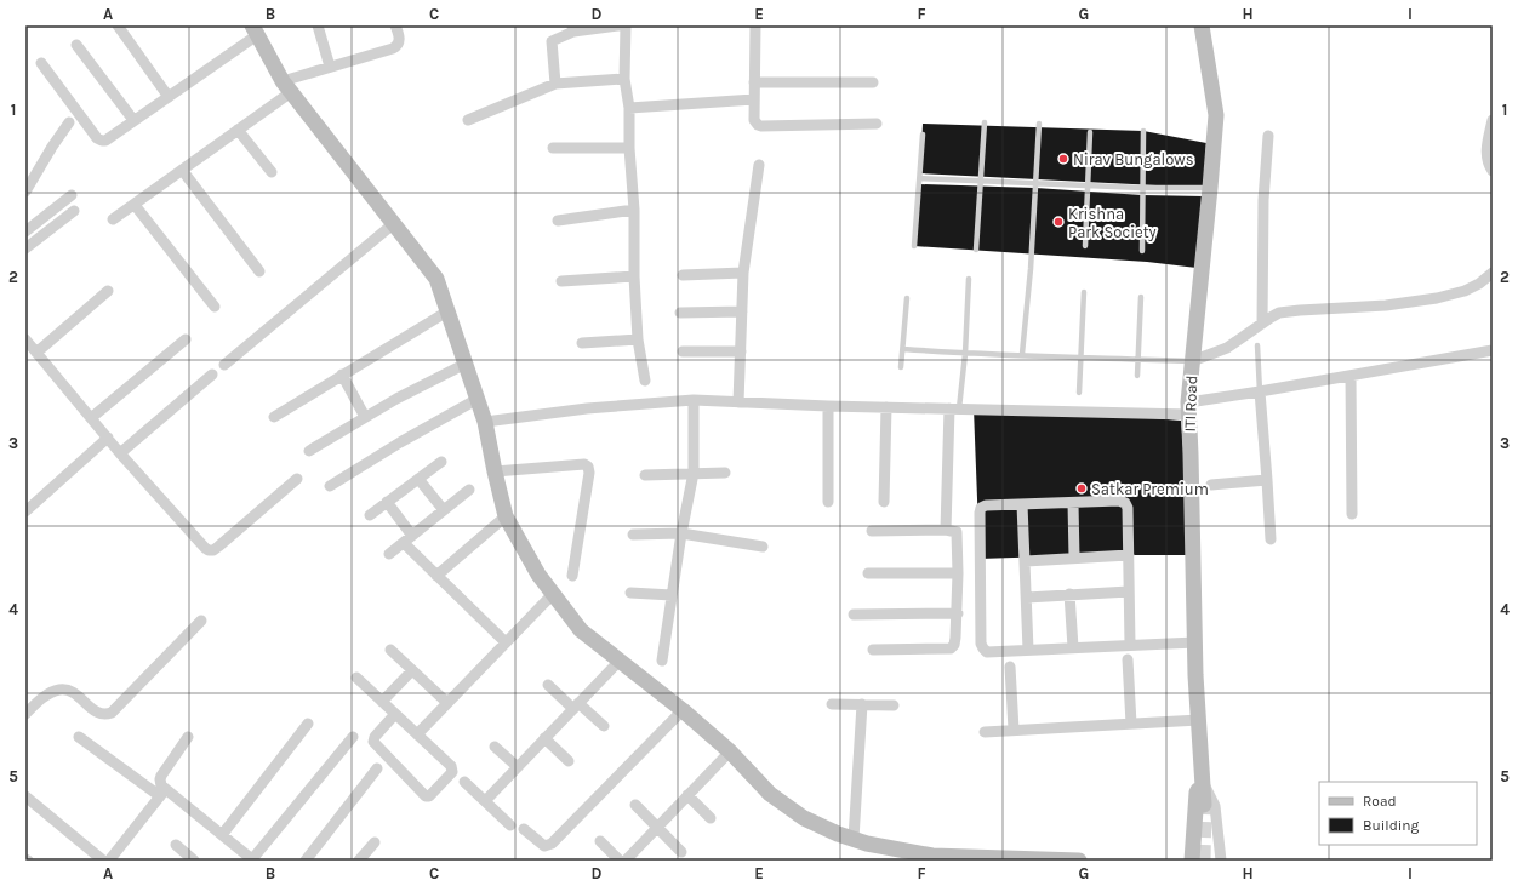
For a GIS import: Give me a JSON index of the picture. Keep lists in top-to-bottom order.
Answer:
{
  "streets": {
    "street": ["ITI Road"]
  },
  "places": ["Nirav Bungalows", "Krishna Park Society", "Satkar Premium"],
  "legend": ["Road", "Building"],
  "grid": {
    "columns": [
      "A",
      "B",
      "C",
      "D",
      "E",
      "F",
      "G",
      "H",
      "I"
    ],
    "rows": [
      "1",
      "2",
      "3",
      "4",
      "5"
    ]
  }
}
